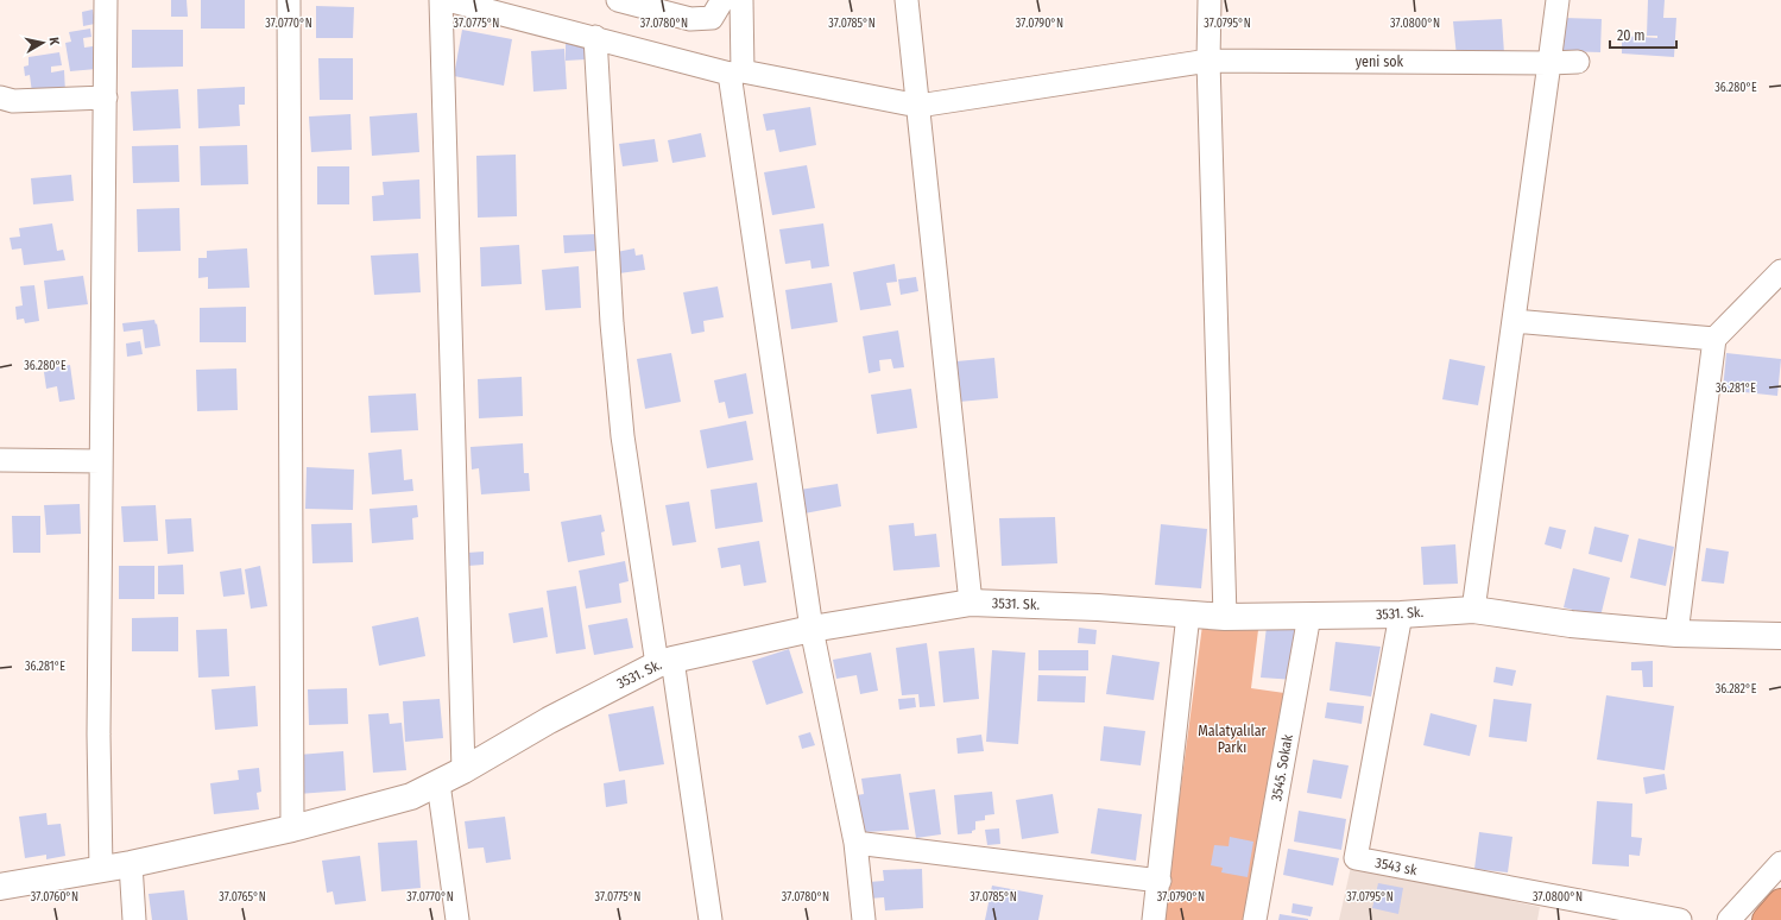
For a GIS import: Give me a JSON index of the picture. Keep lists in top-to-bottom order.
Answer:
{
  "streets": {
    "street": [
      "yeni sok",
      "3531. Sk.",
      "3545. Sokak",
      "3543 sk"
    ]
  },
  "crossings": [
    ["3531. Sk.", "3545. Sokak"],
    ["3531. Sk.", "3543 sk"]
  ],
  "parks": ["Malatyalılar Parkı"],
  "scale_bar": "20 m",
  "north": "right",
  "coordinates": [
    "37.0770°N",
    "37.0775°N",
    "37.0780°N",
    "37.0785°N",
    "37.0790°N",
    "37.0795°N",
    "37.0800°N",
    "36.280°E",
    "36.281°E",
    "36.282°E",
    "37.0760°N",
    "37.0765°N"
  ]
}
